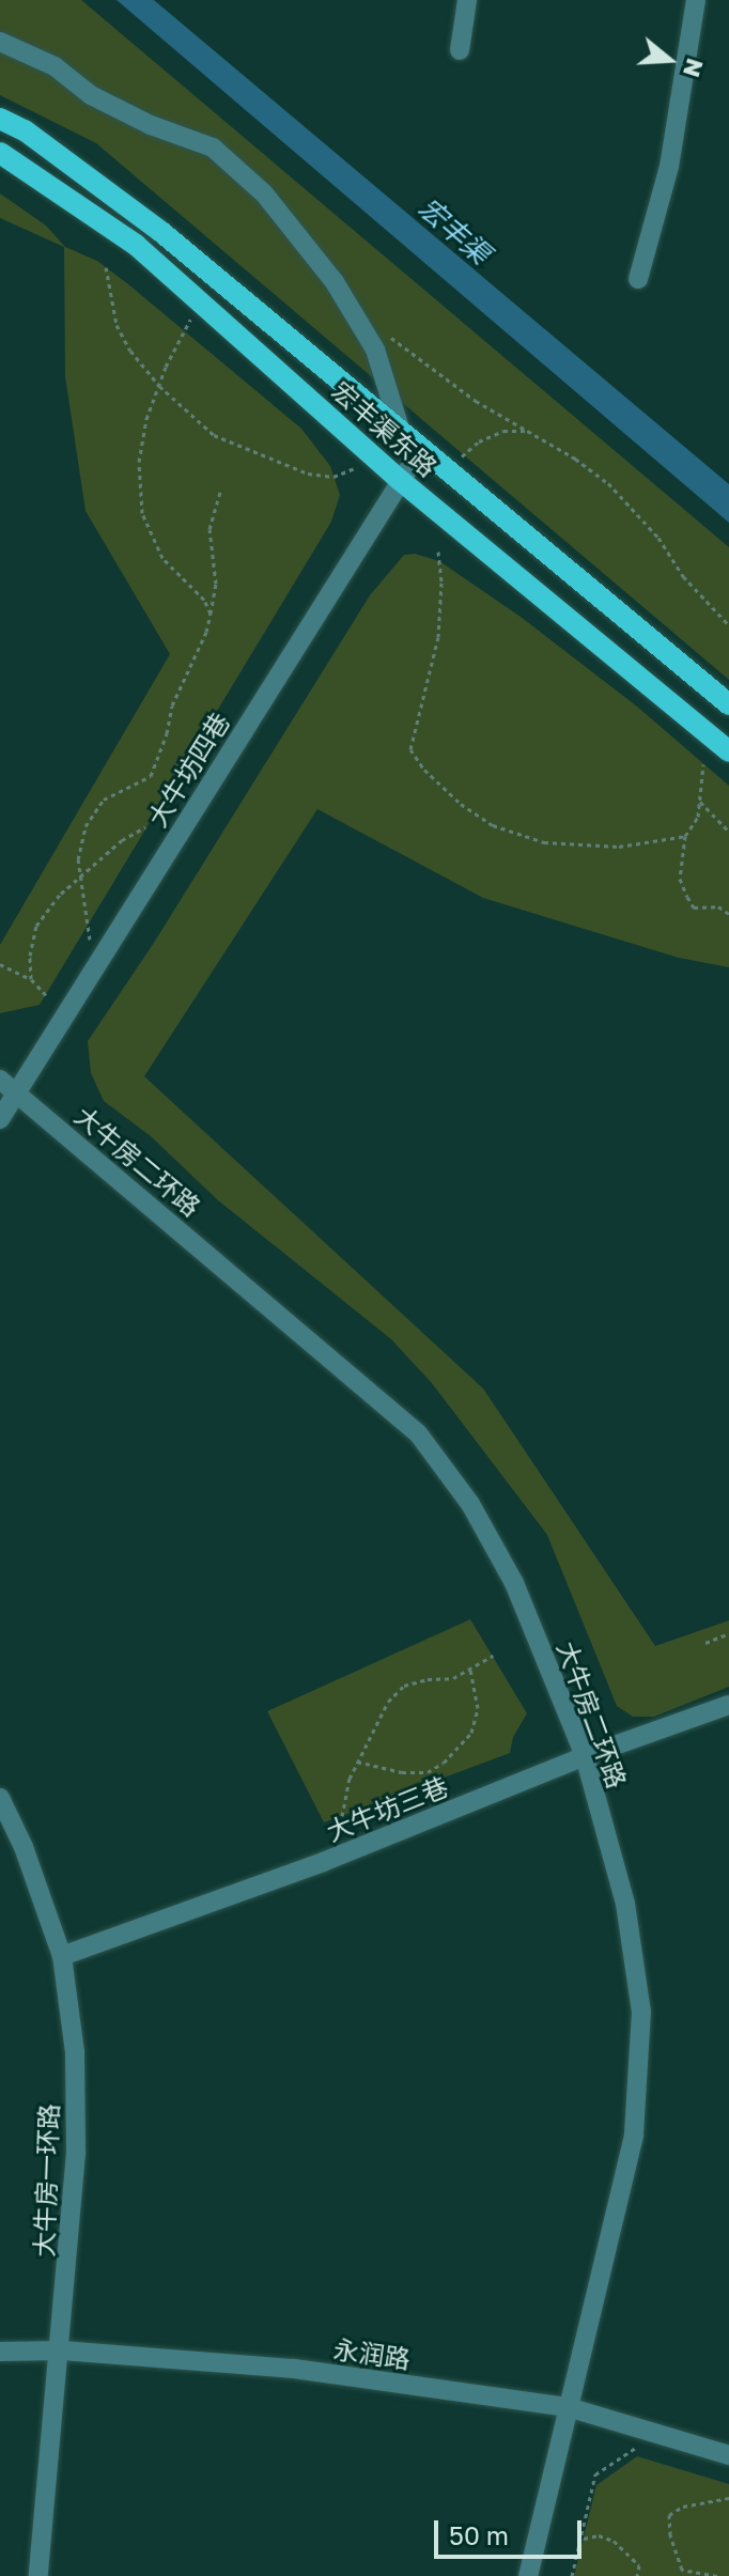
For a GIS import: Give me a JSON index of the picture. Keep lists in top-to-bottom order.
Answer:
{
  "streets": {
    "main road": ["宏丰渠东路"],
    "street": [
      "大牛坊四巷",
      "大牛房二环路",
      "大牛坊三巷",
      "大牛房一环路",
      "永润路"
    ]
  },
  "crossings": [
    ["宏丰渠东路", "大牛坊四巷"],
    ["大牛坊四巷", "大牛房二环路"],
    ["大牛房二环路", "大牛坊三巷"],
    ["大牛房二环路", "永润路"],
    ["大牛坊三巷", "大牛房一环路"],
    ["大牛房一环路", "永润路"]
  ],
  "water": ["宏丰渠"],
  "scale_bar": "50 m",
  "north": "right"
}
